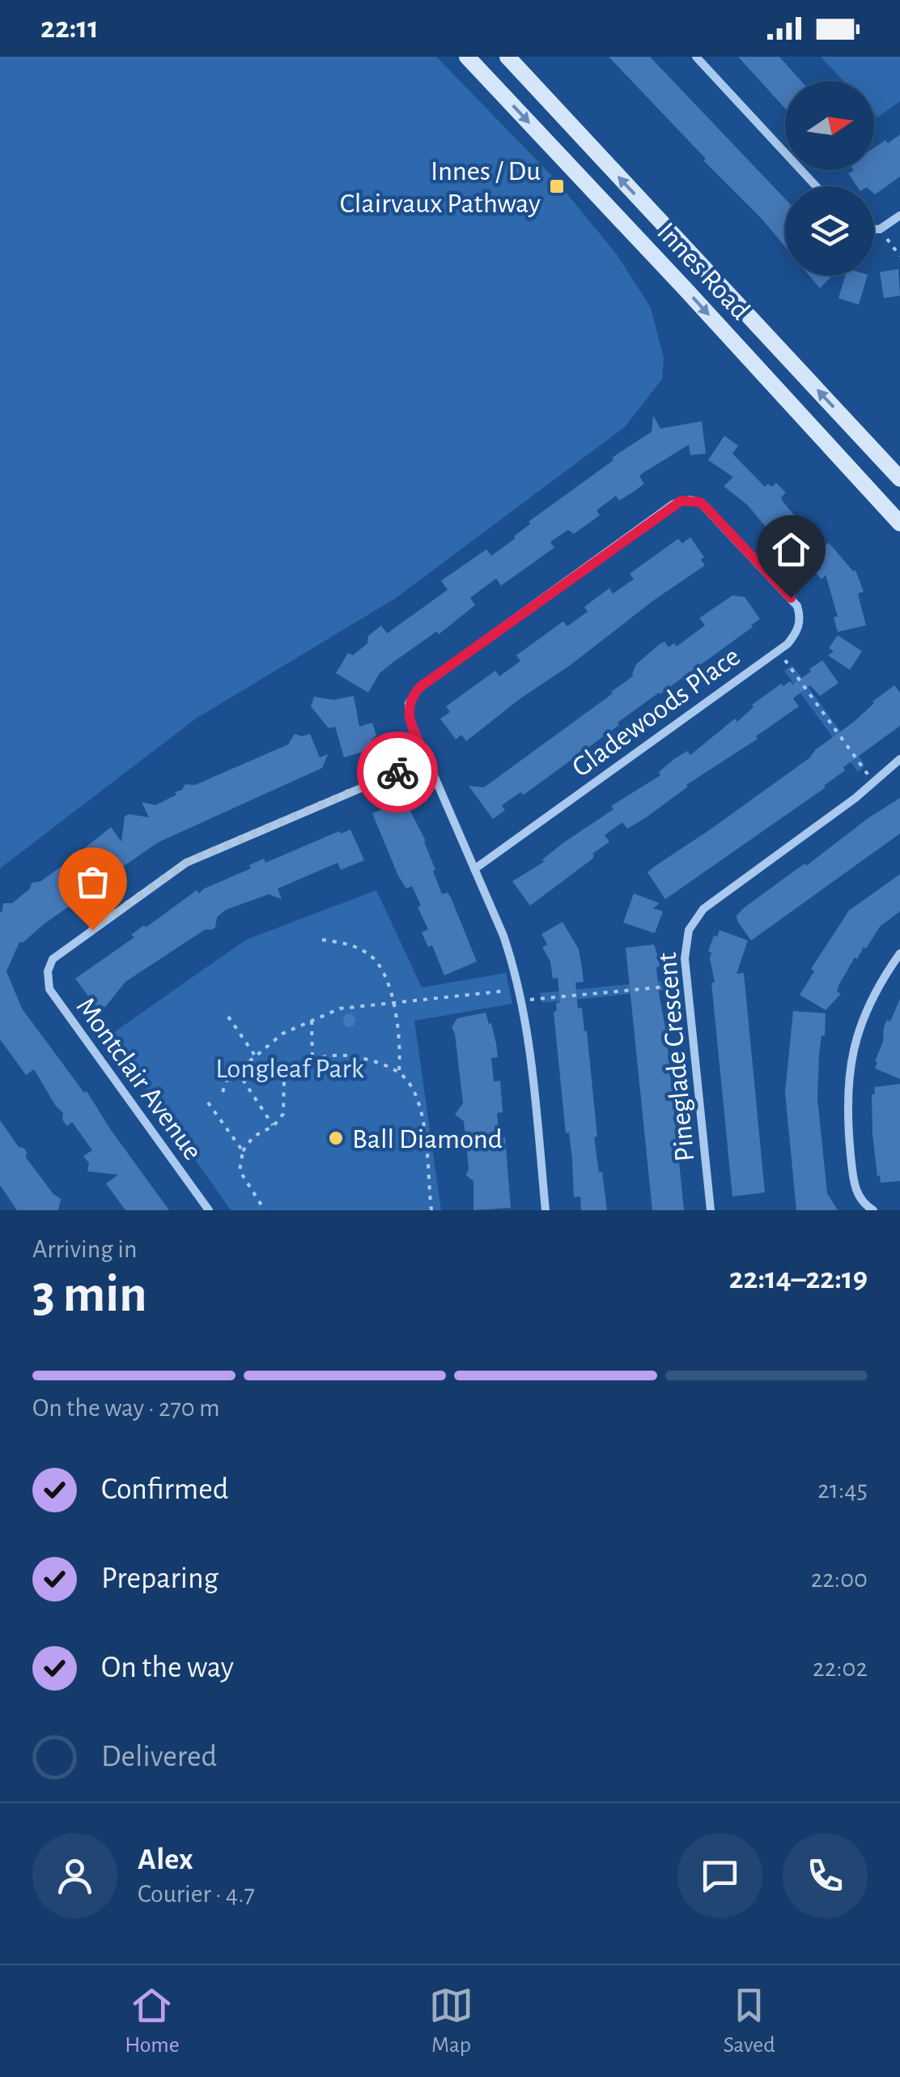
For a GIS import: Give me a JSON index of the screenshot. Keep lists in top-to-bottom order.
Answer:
{
  "streets": {
    "main road": ["Innes Road"],
    "street": ["Gladewoods Place", "Pineglade Crescent", "Montclair Avenue"]
  },
  "crossings": [
    ["Gladewoods Place", "Montclair Avenue"]
  ],
  "parks": ["Longleaf Park"],
  "places": {
    "transit": ["Innes / Du Clairvaux Pathway"],
    "other": ["Ball Diamond"]
  },
  "north": "right",
  "page": {
    "status": "22:11",
    "heading": ["3 min", "Arriving in", "22:14–22:19"],
    "panel": ["Alex", "Courier · 4.7"],
    "bar": "On the way · 270 m",
    "list": [
      ["Confirmed", "21:45"],
      ["Preparing", "22:00"],
      ["On the way", "22:02"],
      "Delivered"
    ],
    "tabs": ["Home", "Map", "Saved"]
  }
}
